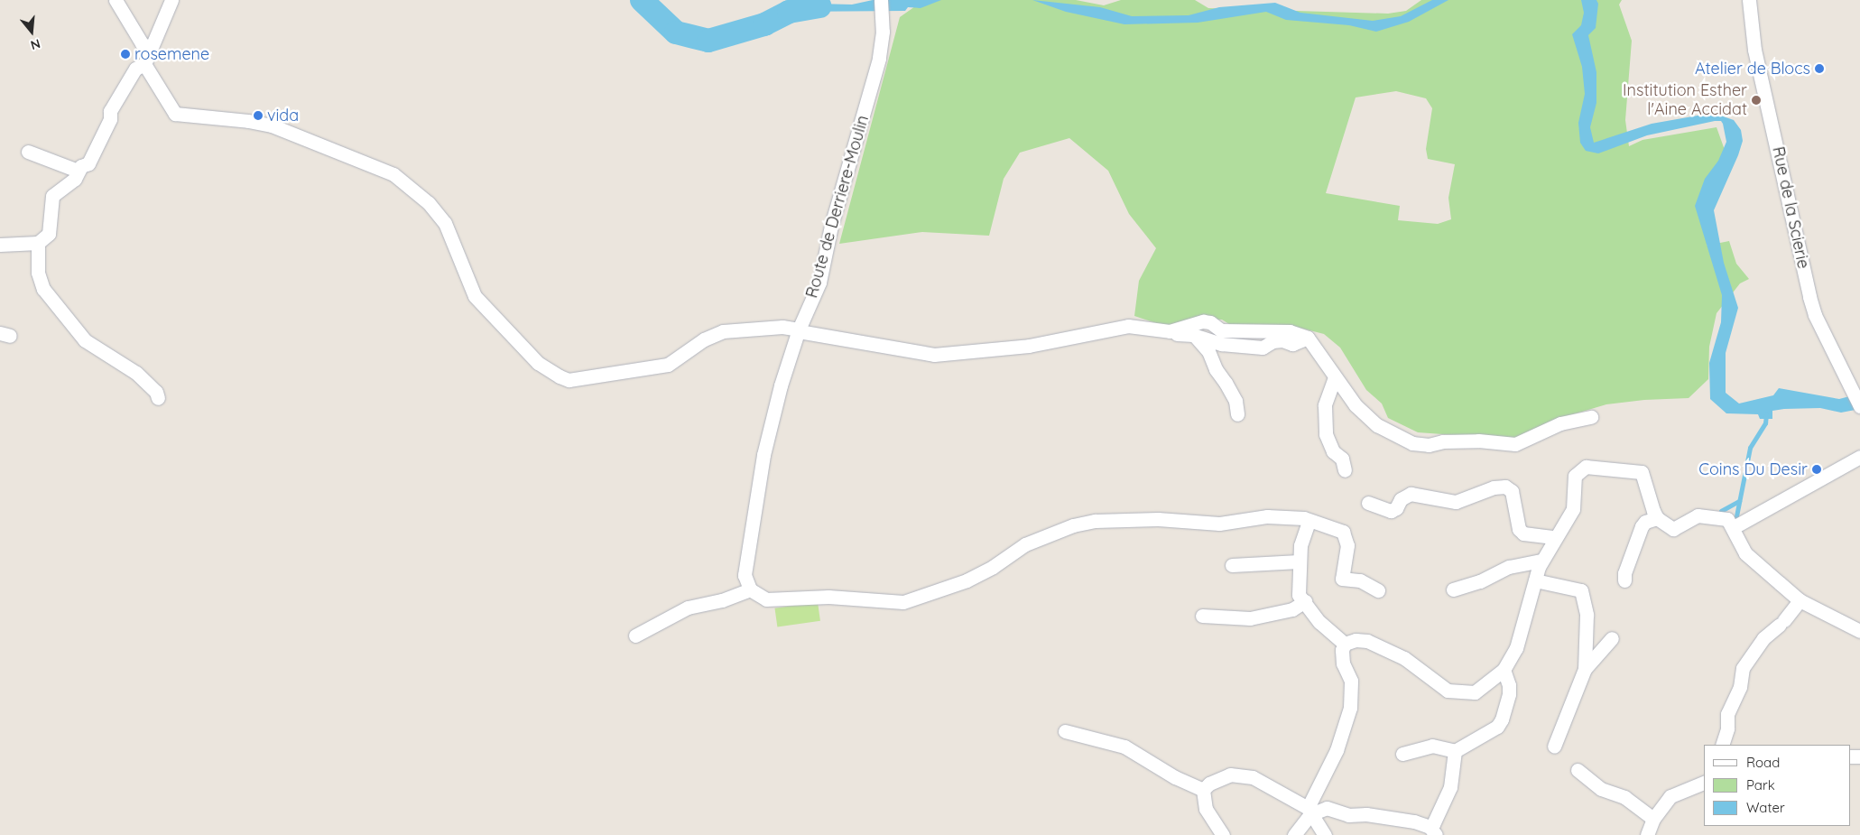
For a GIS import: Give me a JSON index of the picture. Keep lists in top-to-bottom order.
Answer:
{
  "streets": {
    "street": ["Route de Derriere-Moulin", "Rue de la Scierie"]
  },
  "places": [
    "rosemene",
    "Atelier de Blocs",
    "Institution Esther l'Aine Accidat",
    "vida",
    "Coins Du Desir"
  ],
  "legend": ["Road", "Park", "Water"],
  "north": "bottom"
}
